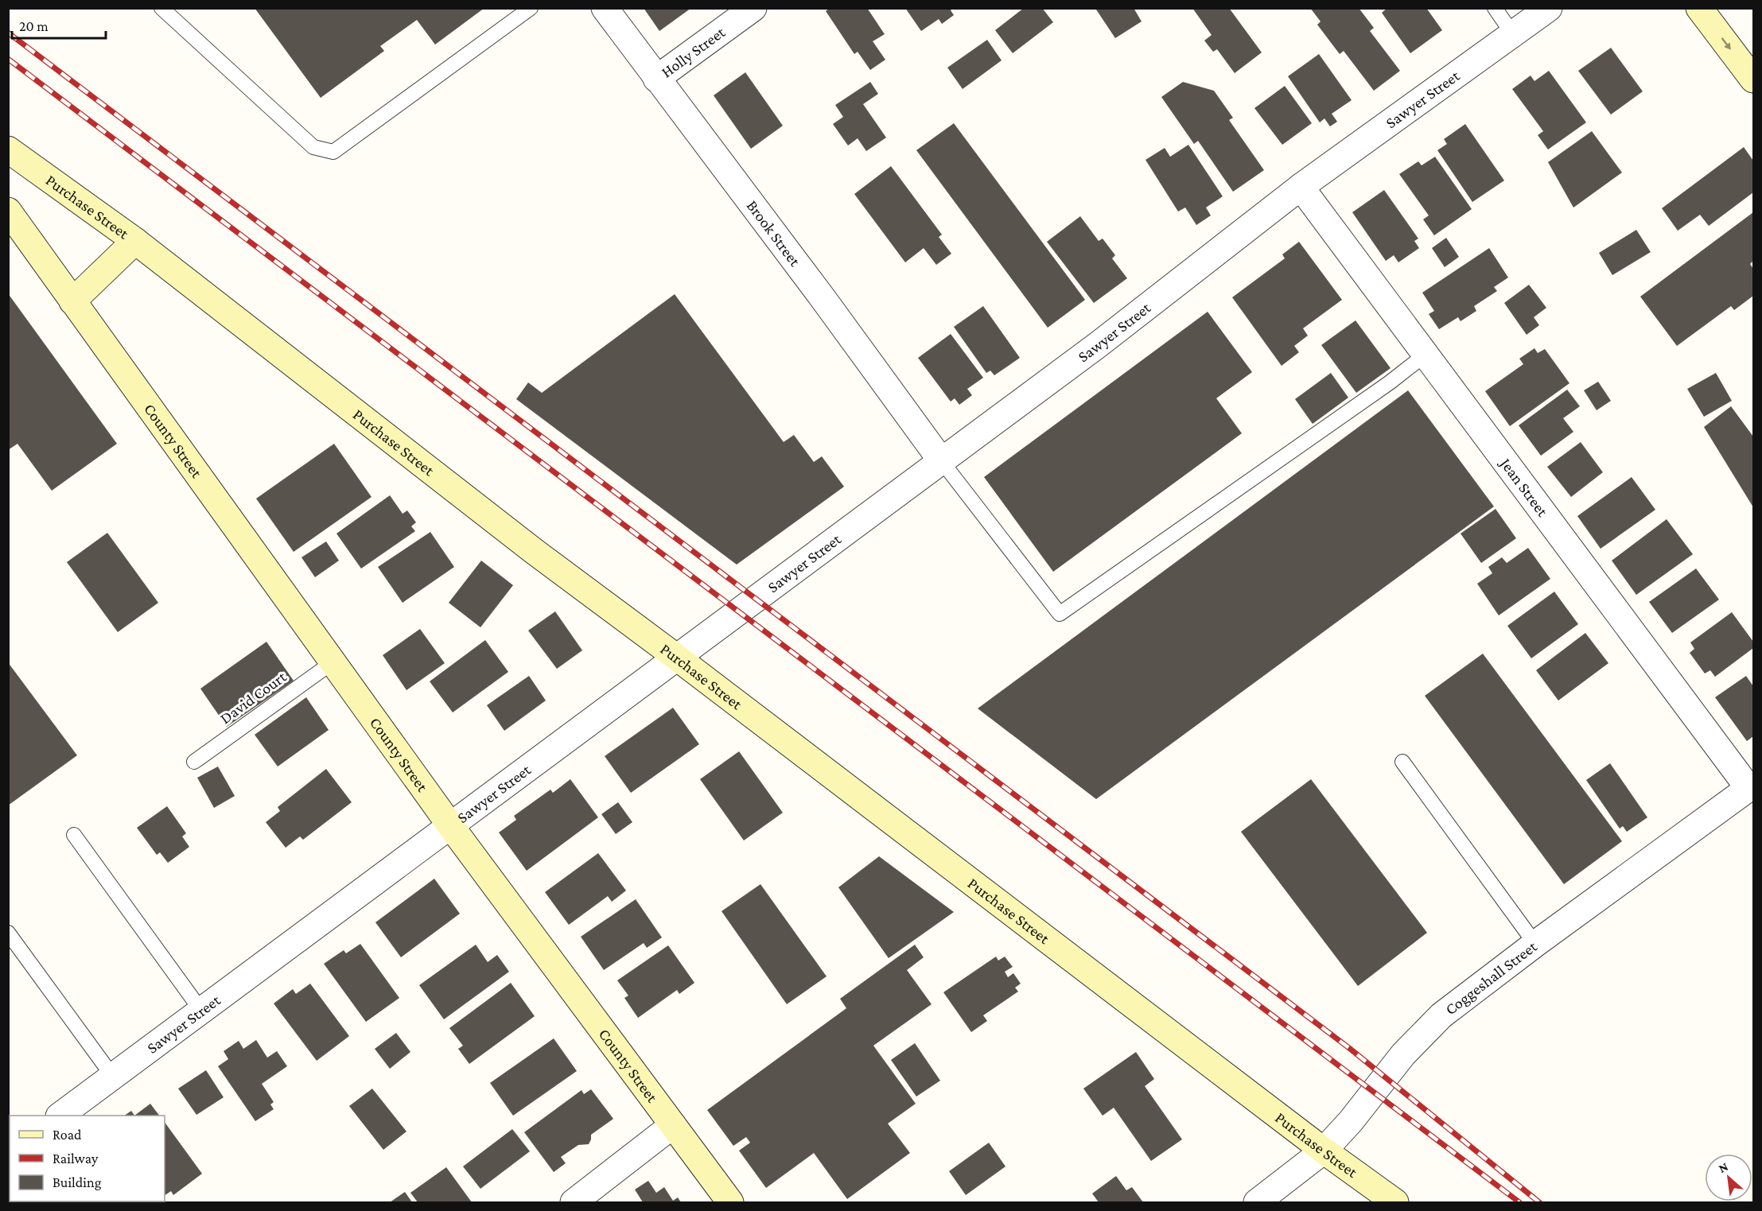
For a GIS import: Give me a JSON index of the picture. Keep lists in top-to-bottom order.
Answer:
{
  "streets": {
    "main road": ["Purchase Street", "County Street"],
    "street": [
      "Holly Street",
      "Sawyer Street",
      "Brook Street",
      "Jean Street",
      "Coggeshall Street"
    ],
    "lane": ["David Court"]
  },
  "crossings": [
    ["Holly Street", "Brook Street"],
    ["Sawyer Street", "Purchase Street"],
    ["Sawyer Street", "Brook Street"],
    ["Sawyer Street", "County Street"],
    ["Sawyer Street", "Jean Street"],
    ["Purchase Street", "Coggeshall Street"],
    ["County Street", "David Court"],
    ["Jean Street", "Coggeshall Street"]
  ],
  "legend": ["Road", "Railway", "Building"],
  "scale_bar": "20 m",
  "north": "top left"
}
